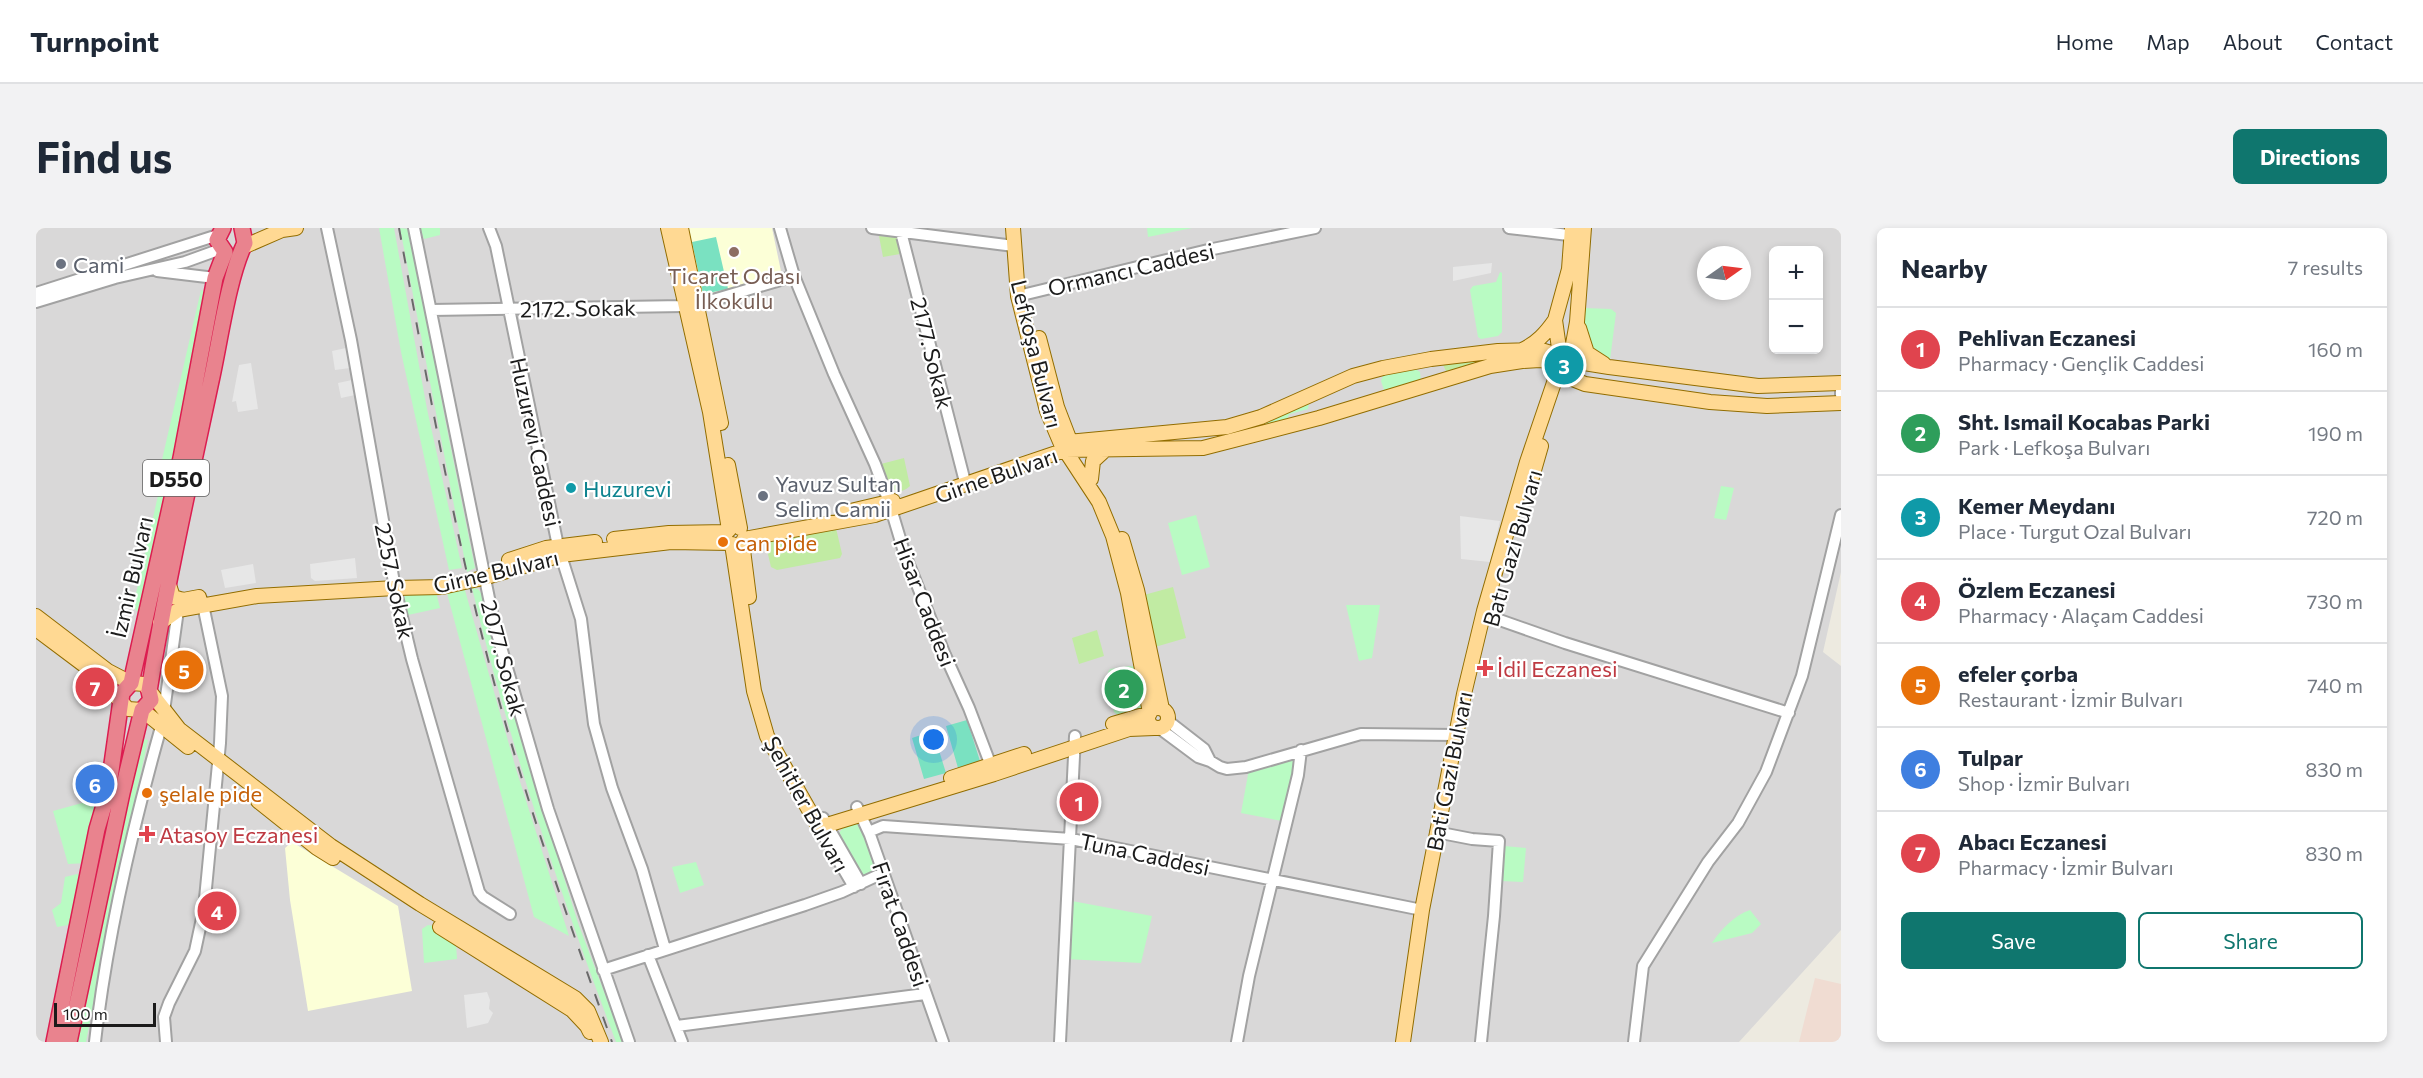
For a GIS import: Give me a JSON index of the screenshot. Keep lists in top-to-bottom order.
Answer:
{
  "streets": {
    "highway": ["D550", "İzmir Bulvarı"],
    "main road": [
      "Lefkoşa Bulvarı",
      "Girne Bulvarı",
      "Batı Gazi Bulvarı",
      "Bati Gazi Bulvarı",
      "Şehitler Bulvarı"
    ],
    "street": [
      "Ormancı Caddesi",
      "2172. Sokak",
      "2177. Sokak",
      "Huzurevi Caddesi",
      "2257. Sokak",
      "Hisar Caddesi",
      "2077. Sokak",
      "Tuna Caddesi",
      "Fırat Caddesi"
    ]
  },
  "crossings": [
    ["Ormancı Caddesi", "Lefkoşa Bulvarı"],
    ["2172. Sokak", "Huzurevi Caddesi"],
    ["2172. Sokak", "Hisar Caddesi"],
    ["2172. Sokak", "2077. Sokak"],
    ["2172. Sokak", "Şehitler Bulvarı"],
    ["2177. Sokak", "Girne Bulvarı"],
    ["Lefkoşa Bulvarı", "Girne Bulvarı"],
    ["Huzurevi Caddesi", "Girne Bulvarı"],
    ["Girne Bulvarı", "İzmir Bulvarı"],
    ["Girne Bulvarı", "2257. Sokak"],
    ["Girne Bulvarı", "Hisar Caddesi"],
    ["Girne Bulvarı", "2077. Sokak"],
    ["Girne Bulvarı", "Şehitler Bulvarı"],
    ["Batı Gazi Bulvarı", "Bati Gazi Bulvarı"],
    ["Bati Gazi Bulvarı", "Tuna Caddesi"],
    ["Tuna Caddesi", "Fırat Caddesi"]
  ],
  "places": {
    "other": [
      "Ticaret Odası İlkokulu",
      "Cami",
      "Huzurevi",
      "Yavuz Sultan Selim Camii",
      "can pide",
      "şelale pide"
    ],
    "health": ["İdil Eczanesi", "Atasoy Eczanesi"]
  },
  "scale_bar": "100 m",
  "north": "right",
  "page": {
    "header": "Turnpoint",
    "nav": [
      "Home",
      "Map",
      "About",
      "Contact"
    ],
    "buttons": [
      "Directions",
      ["Save", "Share"]
    ],
    "title": "Find us",
    "heading": ["Nearby", "7 results"],
    "map_buttons": ["+", "−"],
    "list": [
      {
        "mark": "1",
        "name": "Pehlivan Eczanesi",
        "note": "Pharmacy · Gençlik Caddesi",
        "value": "160 m"
      },
      {
        "mark": "2",
        "name": "Sht. Ismail Kocabas Parki",
        "note": "Park · Lefkoşa Bulvarı",
        "value": "190 m"
      },
      {
        "mark": "3",
        "name": "Kemer Meydanı",
        "note": "Place · Turgut Ozal Bulvarı",
        "value": "720 m"
      },
      {
        "mark": "4",
        "name": "Özlem Eczanesi",
        "note": "Pharmacy · Alaçam Caddesi",
        "value": "730 m"
      },
      {
        "mark": "5",
        "name": "efeler çorba",
        "note": "Restaurant · İzmir Bulvarı",
        "value": "740 m"
      },
      {
        "mark": "6",
        "name": "Tulpar",
        "note": "Shop · İzmir Bulvarı",
        "value": "830 m"
      },
      {
        "mark": "7",
        "name": "Abacı Eczanesi",
        "note": "Pharmacy · İzmir Bulvarı",
        "value": "830 m"
      }
    ],
    "pins": [
      "3",
      "5",
      "7",
      "2",
      "6",
      "1",
      "4"
    ],
    "scale": "100 m"
  }
}
